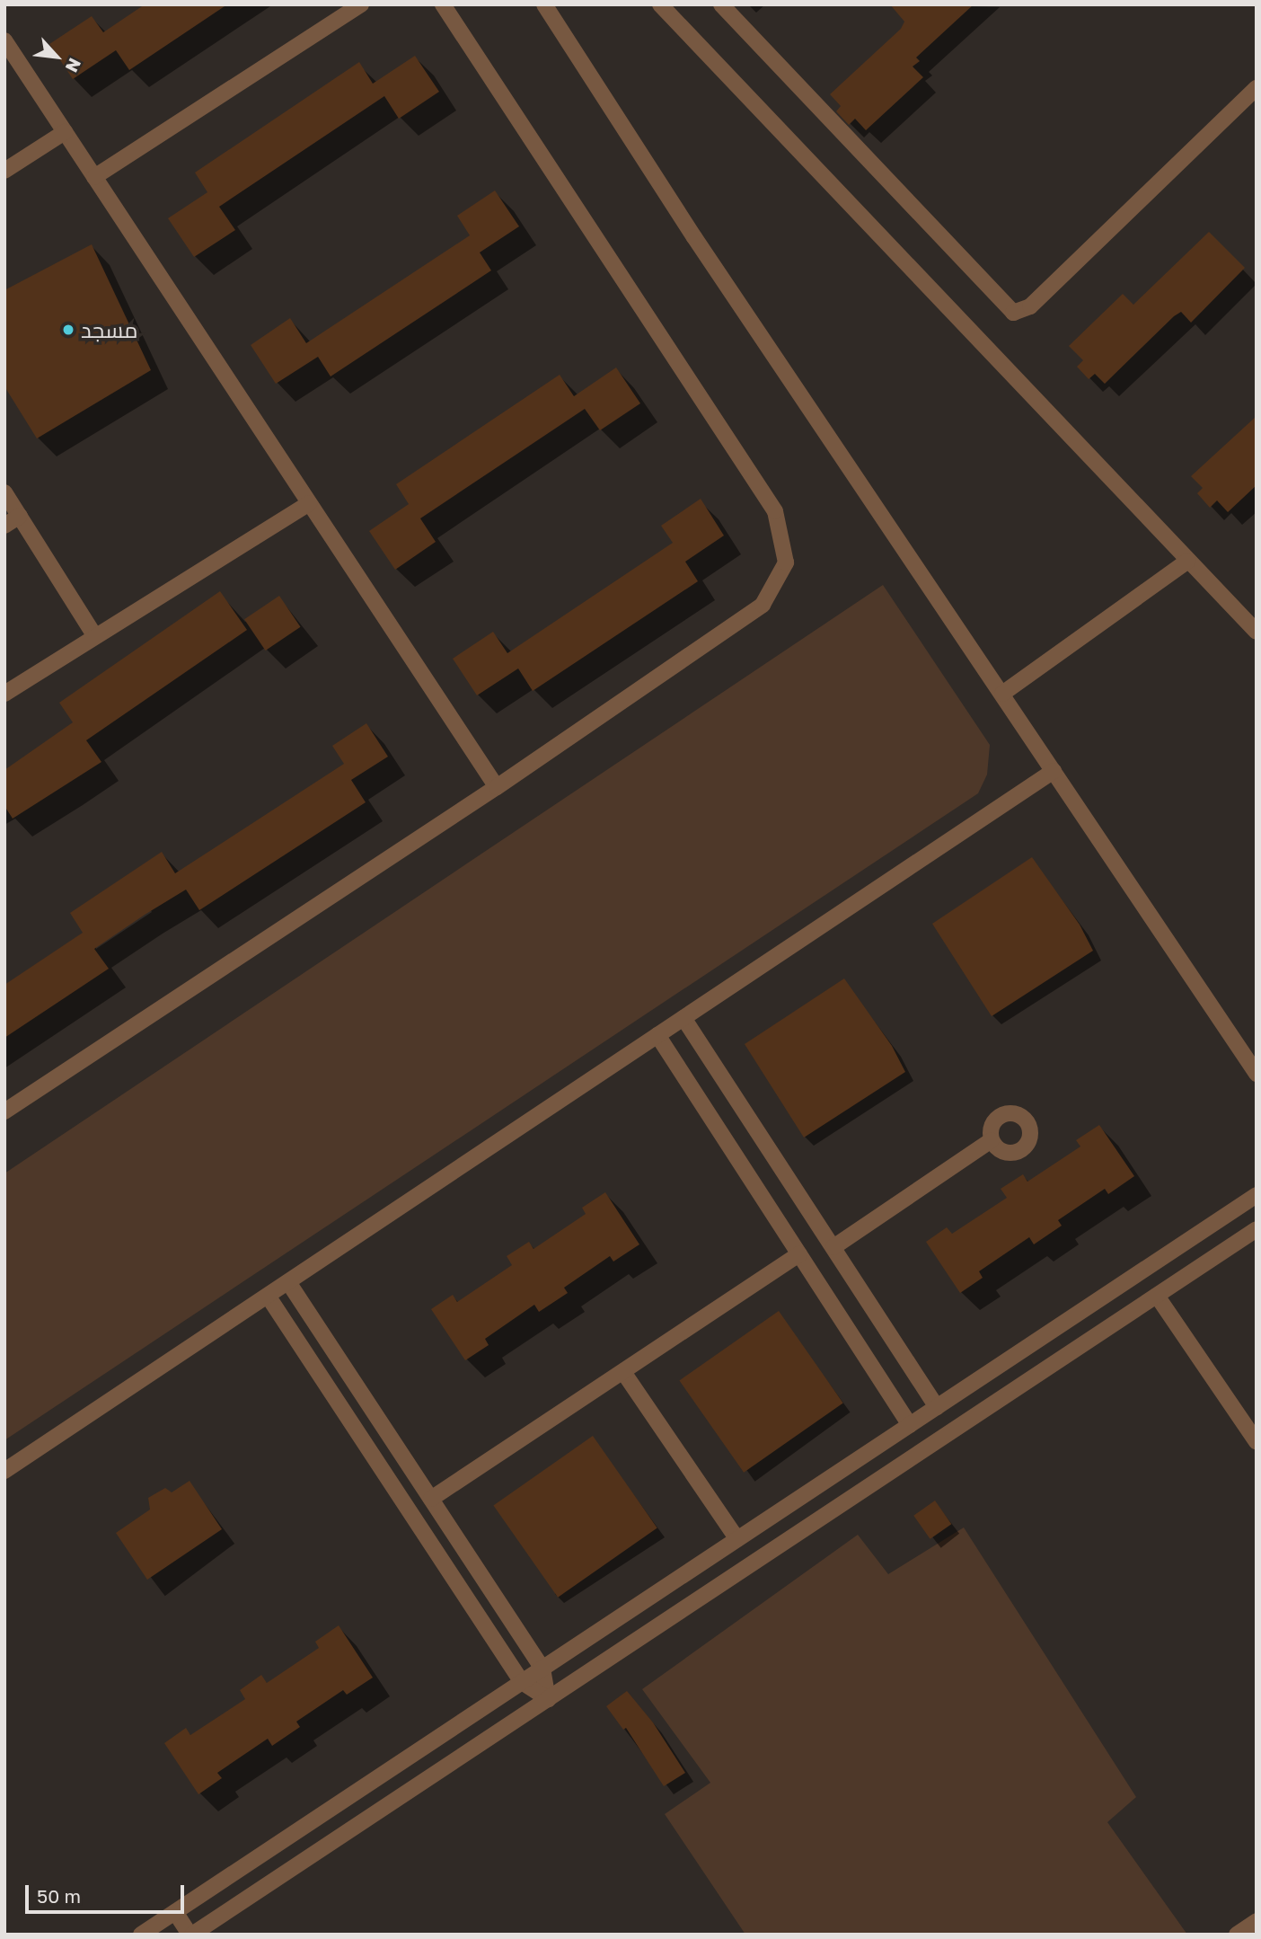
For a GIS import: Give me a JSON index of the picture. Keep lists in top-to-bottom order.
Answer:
{
  "places": ["مسجد"],
  "scale_bar": "50 m",
  "north": "bottom right"
}
